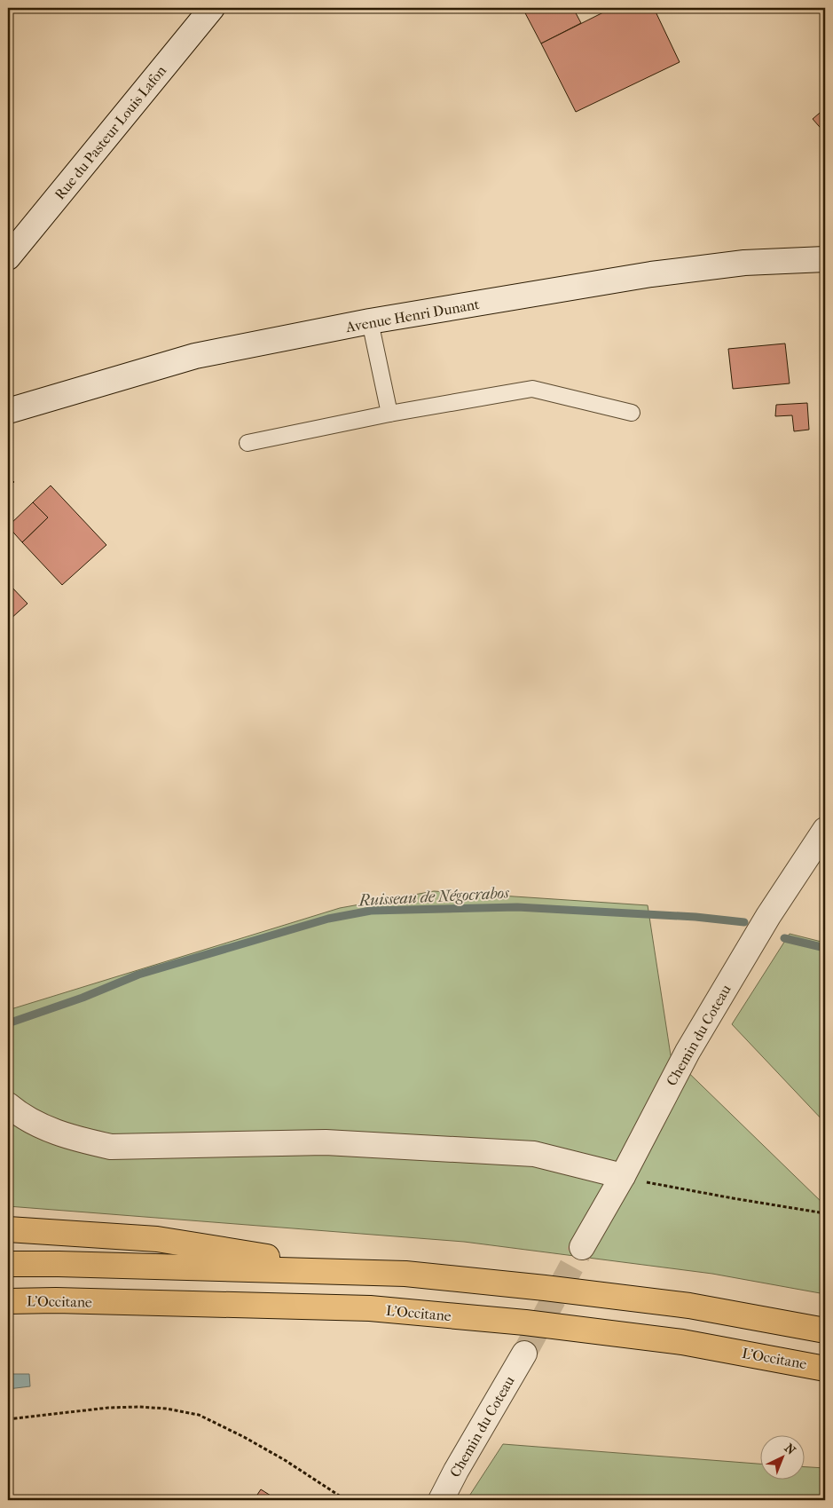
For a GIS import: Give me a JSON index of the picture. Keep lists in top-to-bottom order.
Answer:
{
  "streets": {
    "highway": ["L'Occitane"],
    "street": ["Rue du Pasteur Louis Lafon", "Avenue Henri Dunant", "Chemin du Coteau"]
  },
  "water": ["Ruisseau de Négocrabos"],
  "north": "top right"
}
